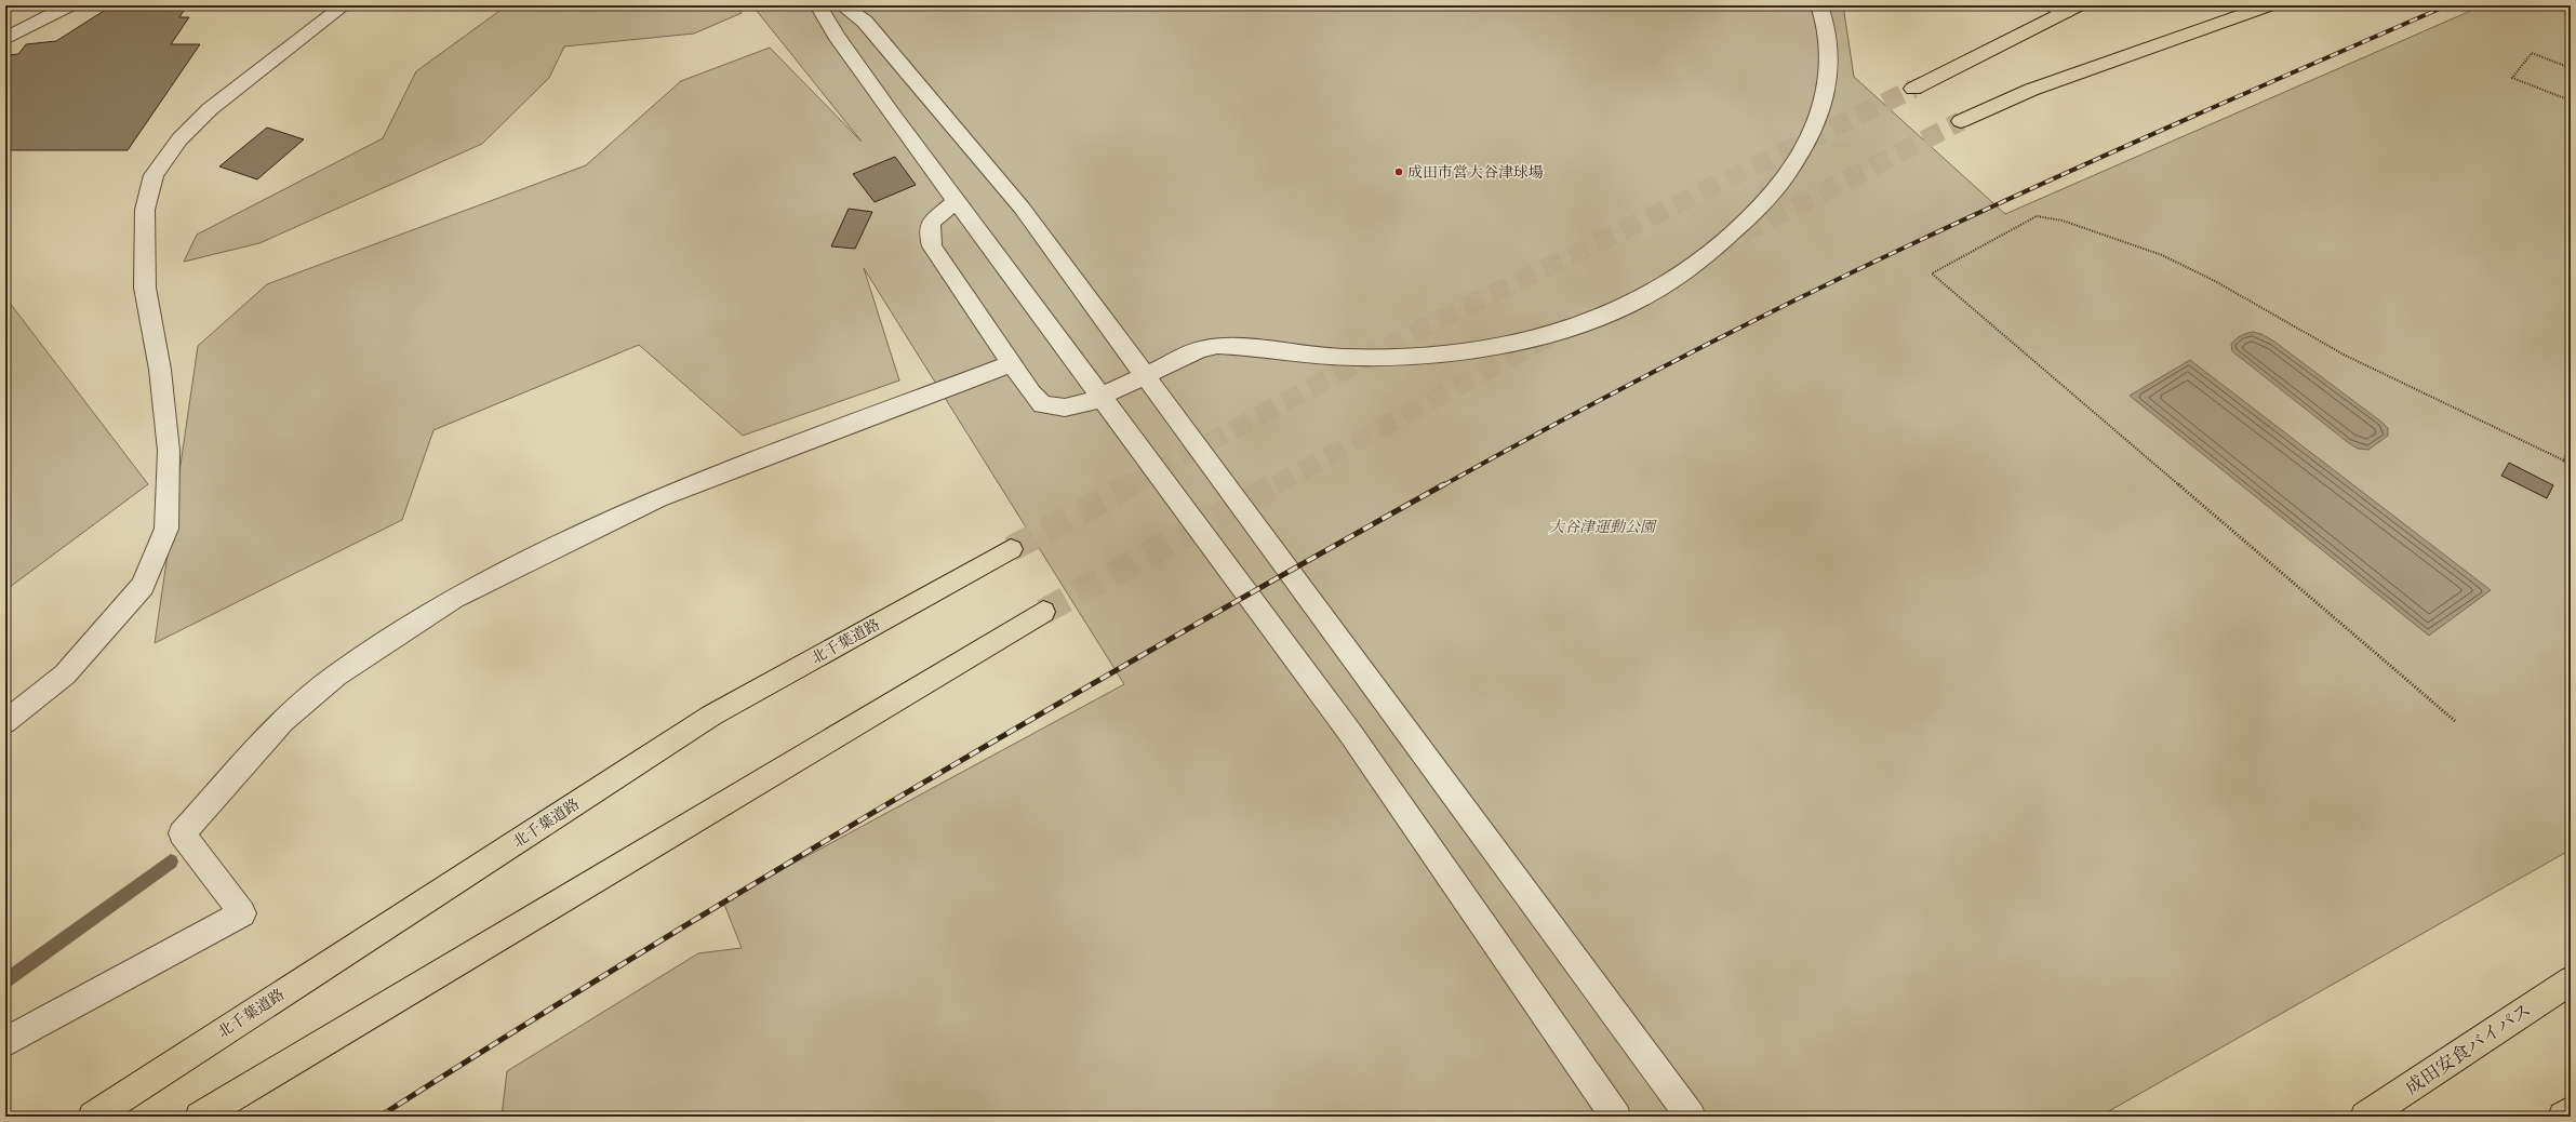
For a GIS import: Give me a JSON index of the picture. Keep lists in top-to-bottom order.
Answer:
{
  "streets": {
    "main road": ["北千葉道路", "成田安食バイパス"]
  },
  "parks": ["大谷津運動公園"],
  "places": ["成田市営大谷津球場"]
}
